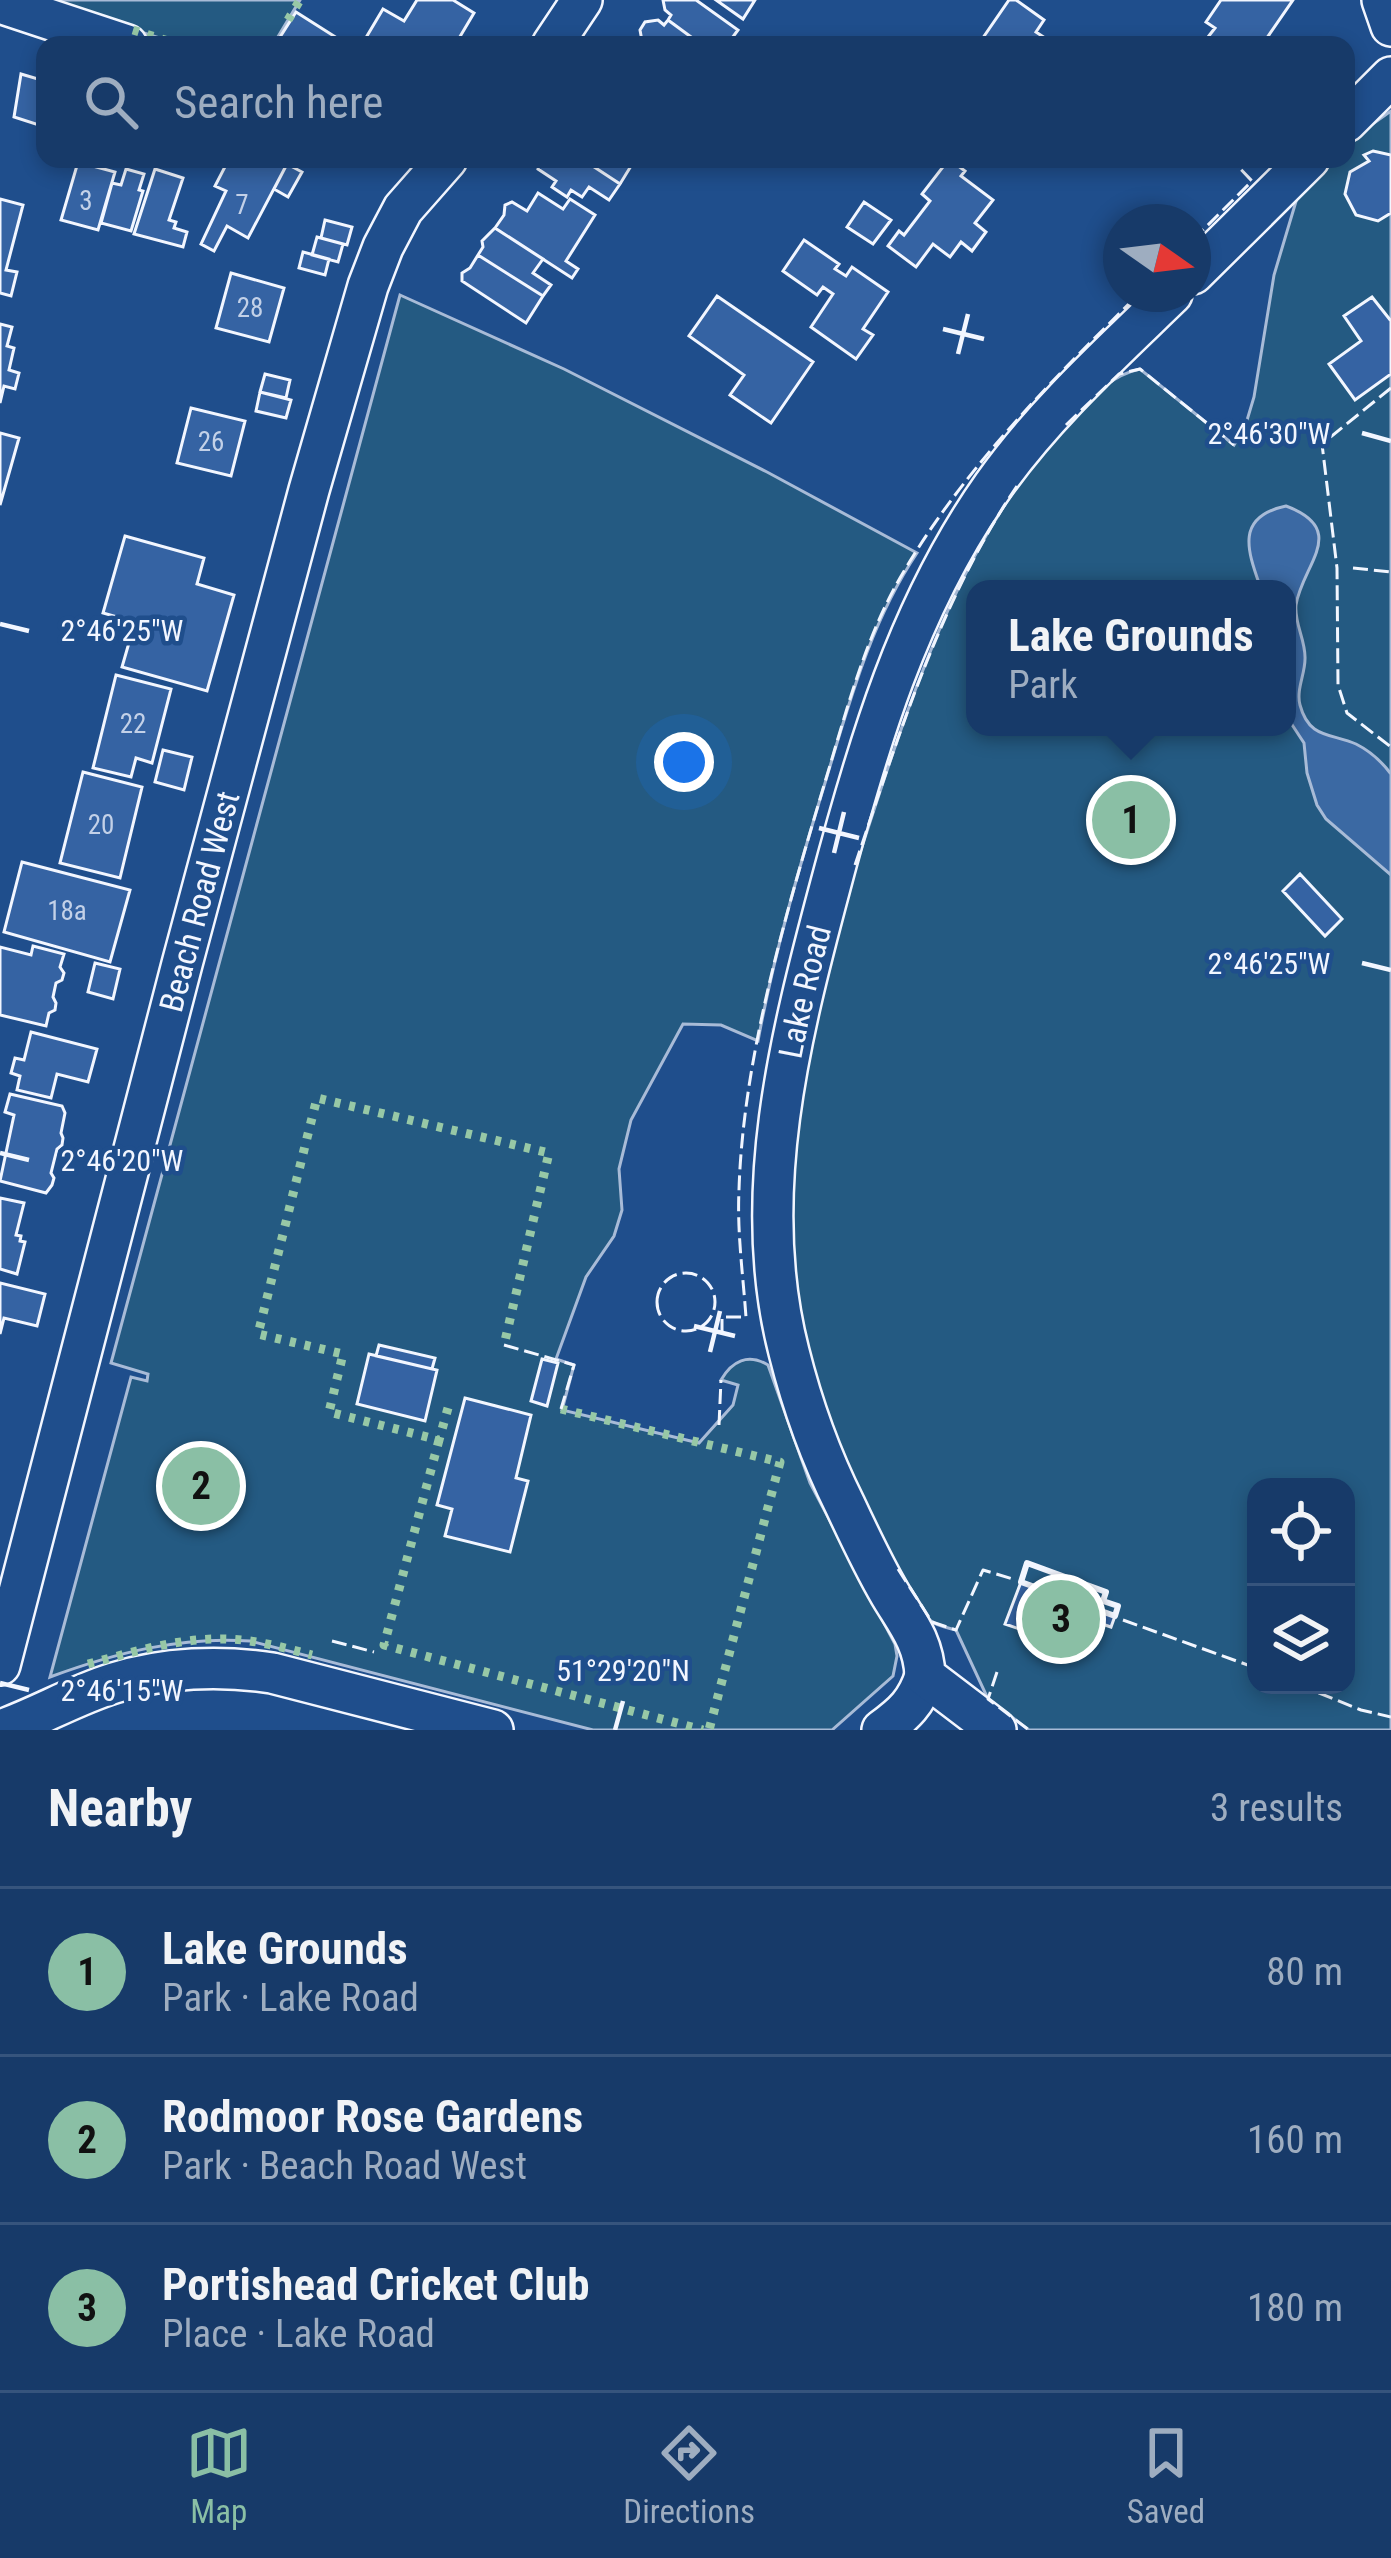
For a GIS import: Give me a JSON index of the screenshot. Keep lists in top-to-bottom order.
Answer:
{
  "streets": {
    "street": ["Beach Road West", "Lake Road"]
  },
  "house_numbers": [
    "3",
    "7",
    "28",
    "26",
    "22",
    "20",
    "18a"
  ],
  "north": "right",
  "page": {
    "search": "Search here",
    "popup": ["Lake Grounds", "Park"],
    "pins": ["1", "2", "3"],
    "heading": ["Nearby", "3 results"],
    "list": [
      {
        "mark": "1",
        "name": "Lake Grounds",
        "note": "Park · Lake Road",
        "value": "80 m"
      },
      {
        "mark": "2",
        "name": "Rodmoor Rose Gardens",
        "note": "Park · Beach Road West",
        "value": "160 m"
      },
      {
        "mark": "3",
        "name": "Portishead Cricket Club",
        "note": "Place · Lake Road",
        "value": "180 m"
      }
    ],
    "nav": ["Map", "Directions", "Saved"]
  },
  "coordinates": [
    "2°46'30\"W",
    "2°46'25\"W",
    "2°46'20\"W",
    "51°29'20\"N",
    "2°46'15\"W"
  ]
}
